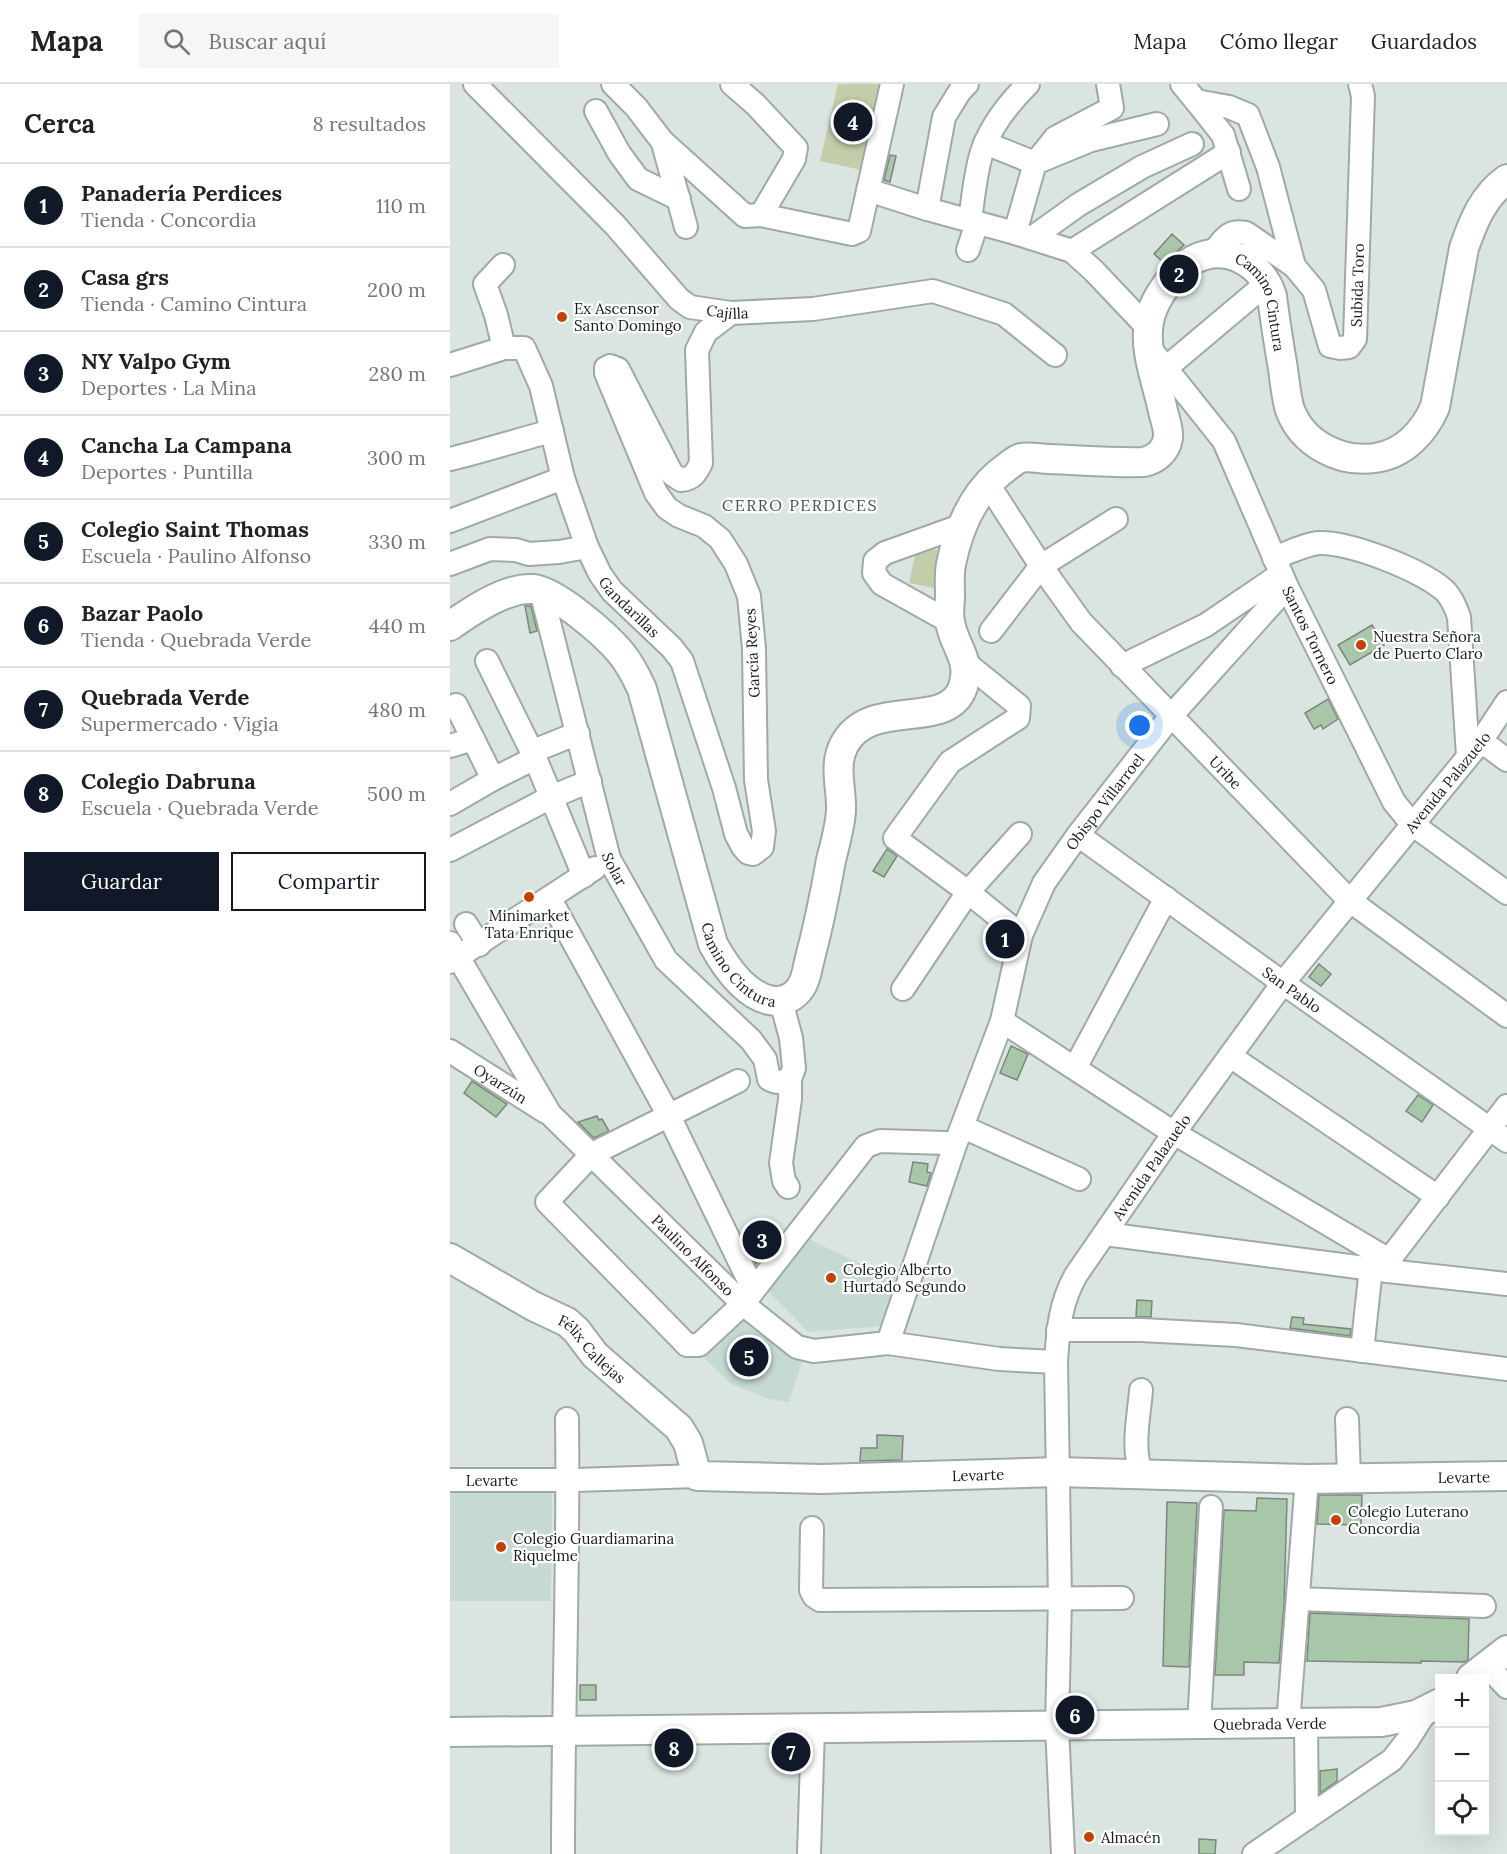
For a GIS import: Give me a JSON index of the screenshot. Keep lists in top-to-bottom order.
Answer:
{
  "streets": {
    "main road": [
      "Camino Cintura",
      "Félix Callejas",
      "Levarte",
      "Quebrada Verde"
    ],
    "street": [
      "Subida Toro",
      "Cajilla",
      "Gandarillas",
      "Santos Tornero",
      "García Reyes",
      "Uribe",
      "Avenida Palazuelo",
      "Obispo Villarroel",
      "Solar",
      "San Pablo",
      "Oyarzún",
      "Paulino Alfonso"
    ]
  },
  "crossings": [
    ["Subida Toro", "Camino Cintura"],
    ["Camino Cintura", "Santos Tornero"],
    ["Camino Cintura", "Solar"],
    ["Cajilla", "García Reyes"],
    ["Gandarillas", "García Reyes"],
    ["Santos Tornero", "Avenida Palazuelo"],
    ["Santos Tornero", "Obispo Villarroel"],
    ["Uribe", "Avenida Palazuelo"],
    ["Uribe", "Obispo Villarroel"],
    ["Avenida Palazuelo", "San Pablo"],
    ["Avenida Palazuelo", "Paulino Alfonso"],
    ["Avenida Palazuelo", "Levarte"],
    ["Avenida Palazuelo", "Quebrada Verde"],
    ["Obispo Villarroel", "San Pablo"],
    ["Obispo Villarroel", "Paulino Alfonso"],
    ["Oyarzún", "Paulino Alfonso"],
    ["Félix Callejas", "Levarte"]
  ],
  "districts": ["CERRO PERDICES"],
  "places": [
    "Ex Ascensor Santo Domingo",
    "Nuestra Señora de Puerto Claro",
    "Minimarket Tata Enrique",
    "Colegio Alberto Hurtado Segundo",
    "Colegio Luterano Concordia",
    "Colegio Guardiamarina Riquelme",
    "Almacén"
  ],
  "page": {
    "header": "Mapa",
    "search": "Buscar aquí",
    "nav": ["Mapa", "Cómo llegar", "Guardados"],
    "heading": ["Cerca", "8 resultados"],
    "pins": [
      "4",
      "2",
      "1",
      "3",
      "5",
      "6",
      "8",
      "7"
    ],
    "list": [
      {
        "mark": "1",
        "name": "Panadería Perdices",
        "note": "Tienda · Concordia",
        "value": "110 m"
      },
      {
        "mark": "2",
        "name": "Casa grs",
        "note": "Tienda · Camino Cintura",
        "value": "200 m"
      },
      {
        "mark": "3",
        "name": "NY Valpo Gym",
        "note": "Deportes · La Mina",
        "value": "280 m"
      },
      {
        "mark": "4",
        "name": "Cancha La Campana",
        "note": "Deportes · Puntilla",
        "value": "300 m"
      },
      {
        "mark": "5",
        "name": "Colegio Saint Thomas",
        "note": "Escuela · Paulino Alfonso",
        "value": "330 m"
      },
      {
        "mark": "6",
        "name": "Bazar Paolo",
        "note": "Tienda · Quebrada Verde",
        "value": "440 m"
      },
      {
        "mark": "7",
        "name": "Quebrada Verde",
        "note": "Supermercado · Vigia",
        "value": "480 m"
      },
      {
        "mark": "8",
        "name": "Colegio Dabruna",
        "note": "Escuela · Quebrada Verde",
        "value": "500 m"
      }
    ],
    "buttons": ["Guardar", "Compartir"],
    "map_buttons": ["+", "−"]
  }
}
